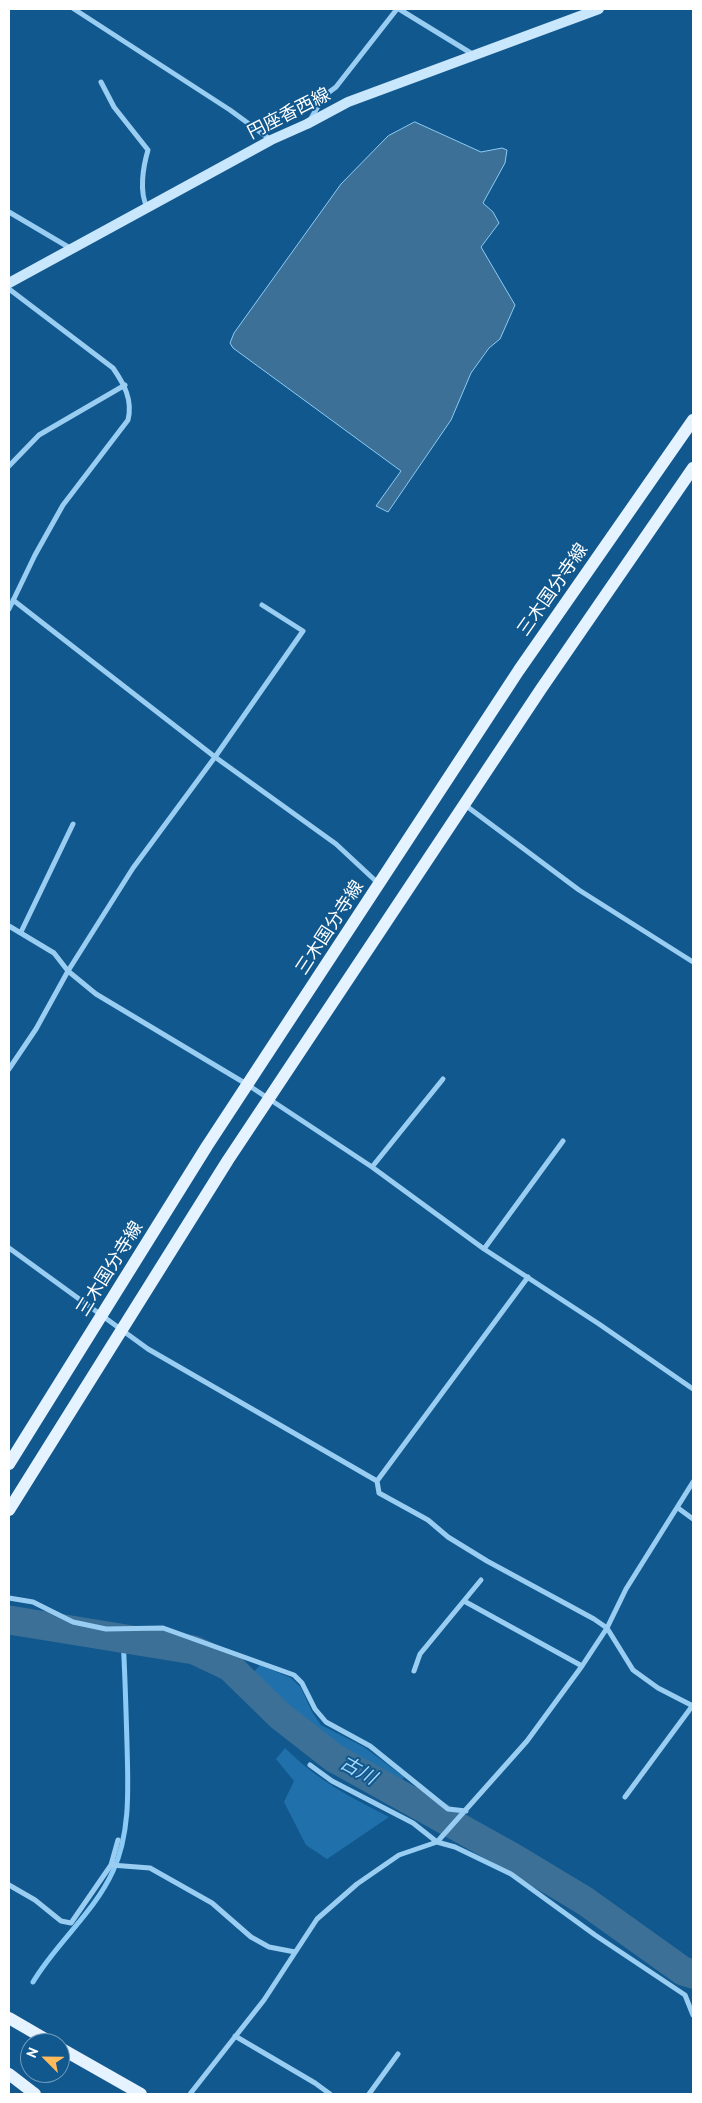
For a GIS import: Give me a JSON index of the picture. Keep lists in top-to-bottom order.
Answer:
{
  "streets": {
    "main road": ["円座香西線", "三木国分寺線"]
  },
  "water": ["古川"],
  "north": "top left"
}
